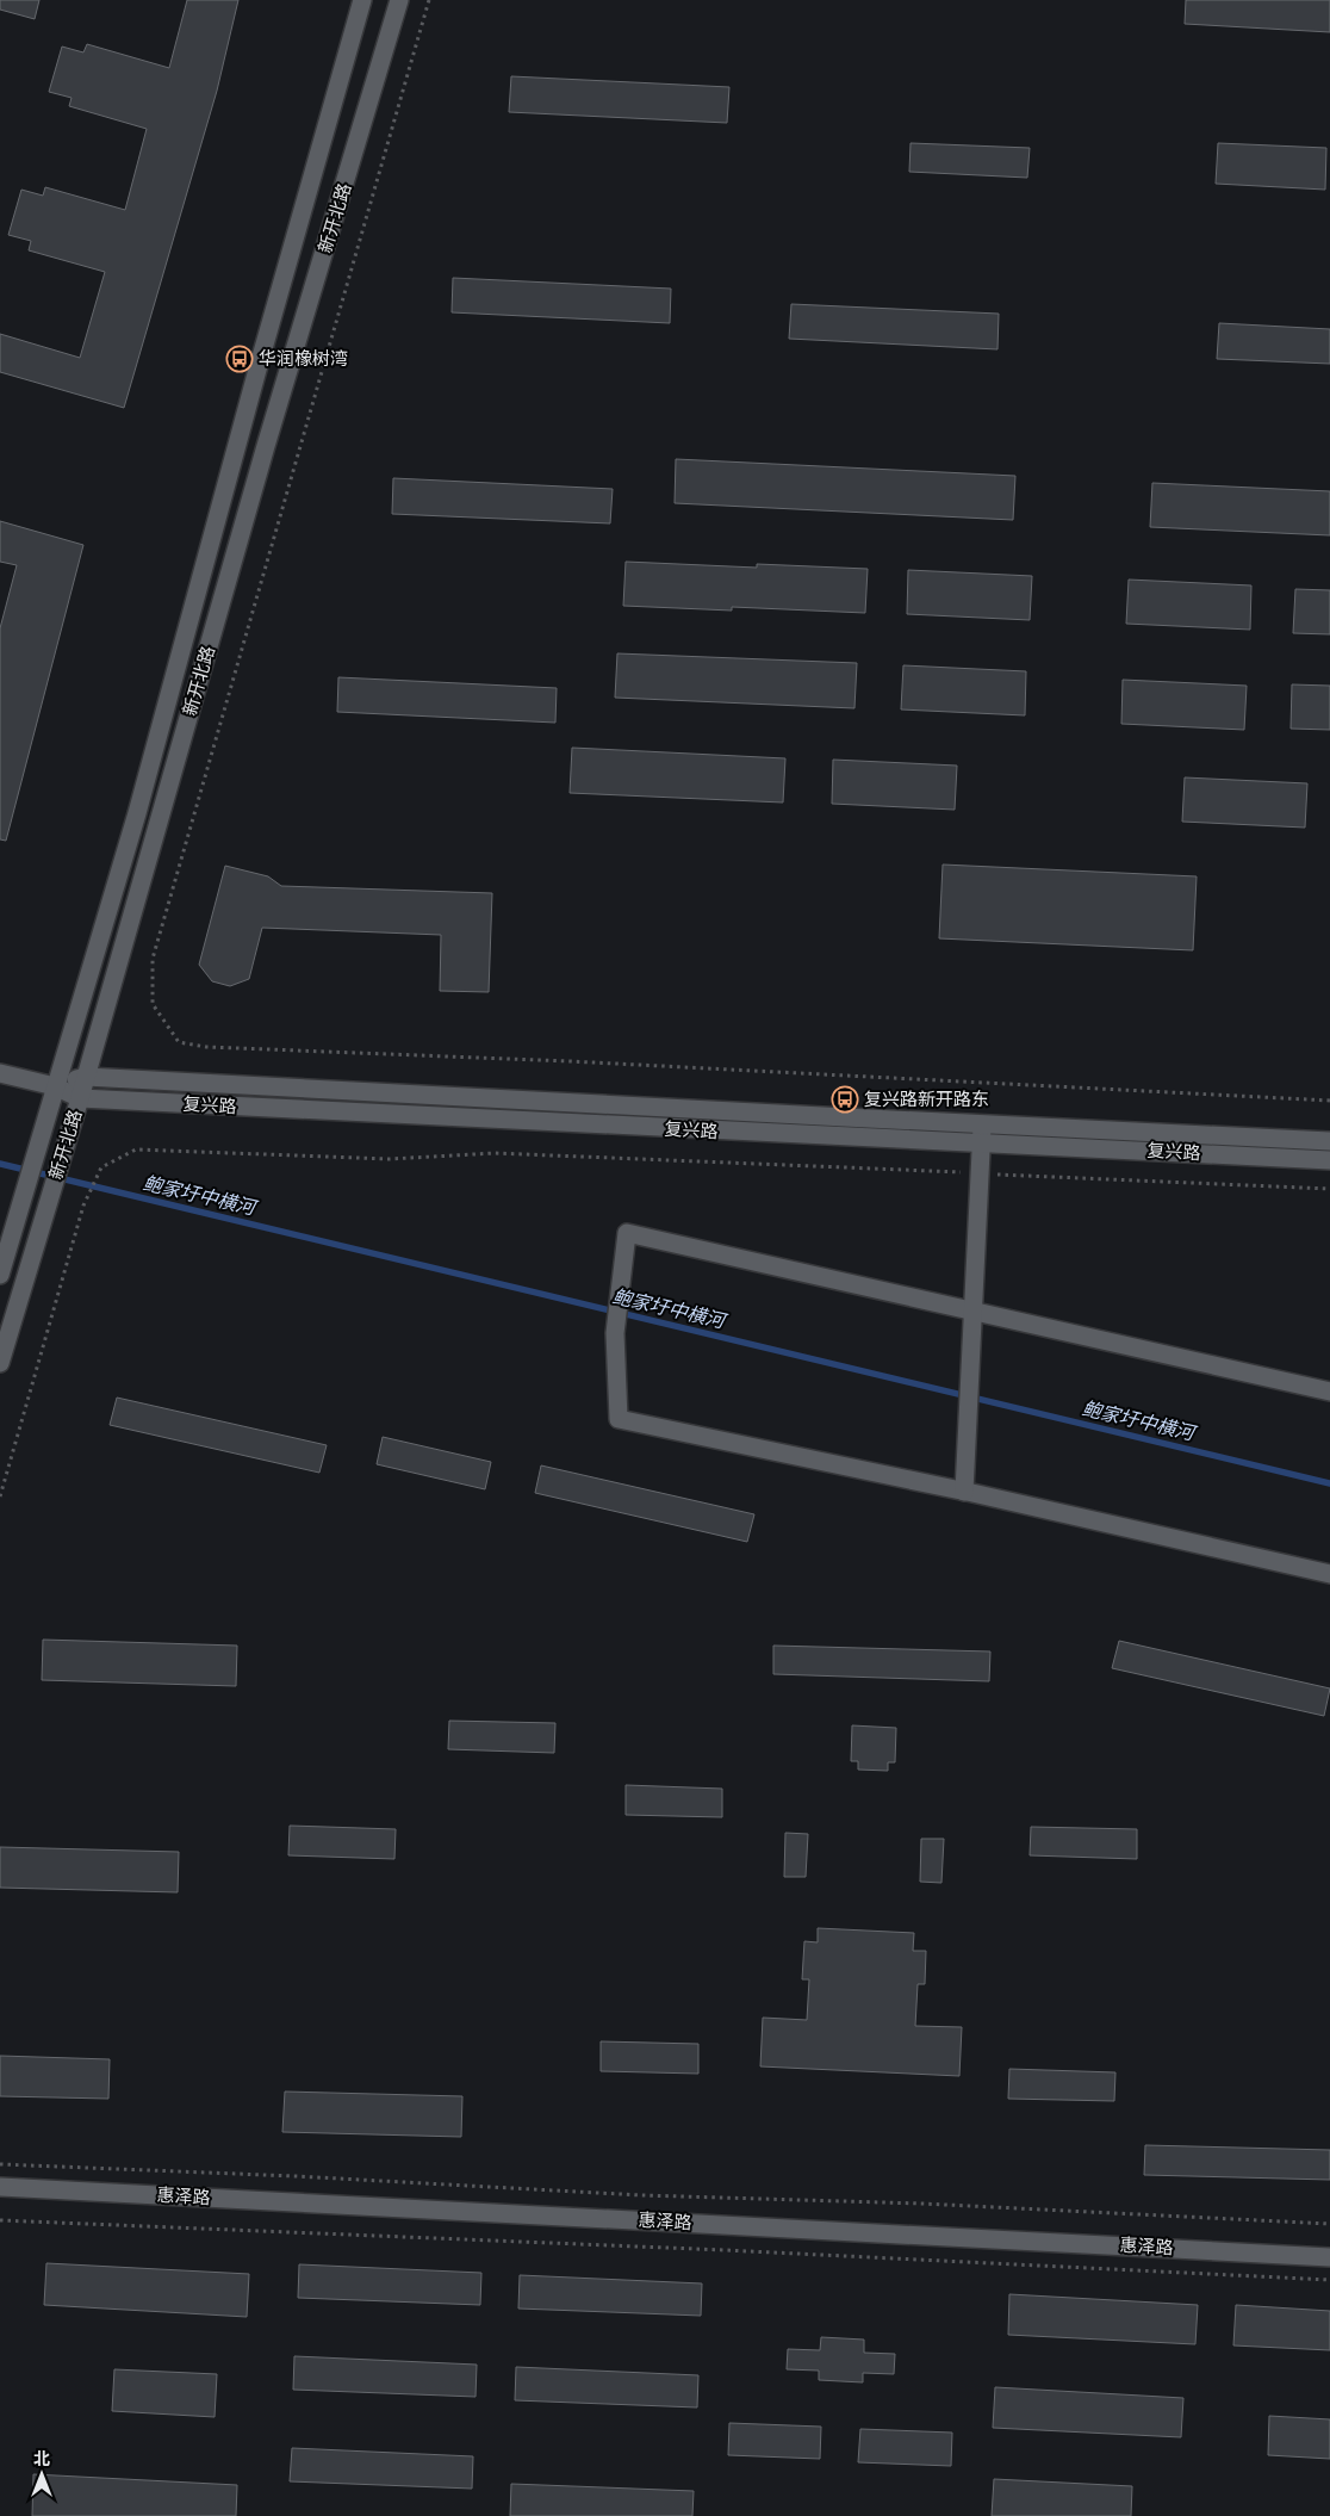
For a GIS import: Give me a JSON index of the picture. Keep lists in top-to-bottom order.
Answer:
{
  "streets": {
    "street": ["新开北路", "复兴路", "惠泽路"]
  },
  "crossings": [
    ["新开北路", "复兴路"]
  ],
  "water": ["鲍家圩中横河"],
  "places": {
    "bus stop": ["华润橡树湾", "复兴路新开路东"]
  },
  "north": "top"
}
